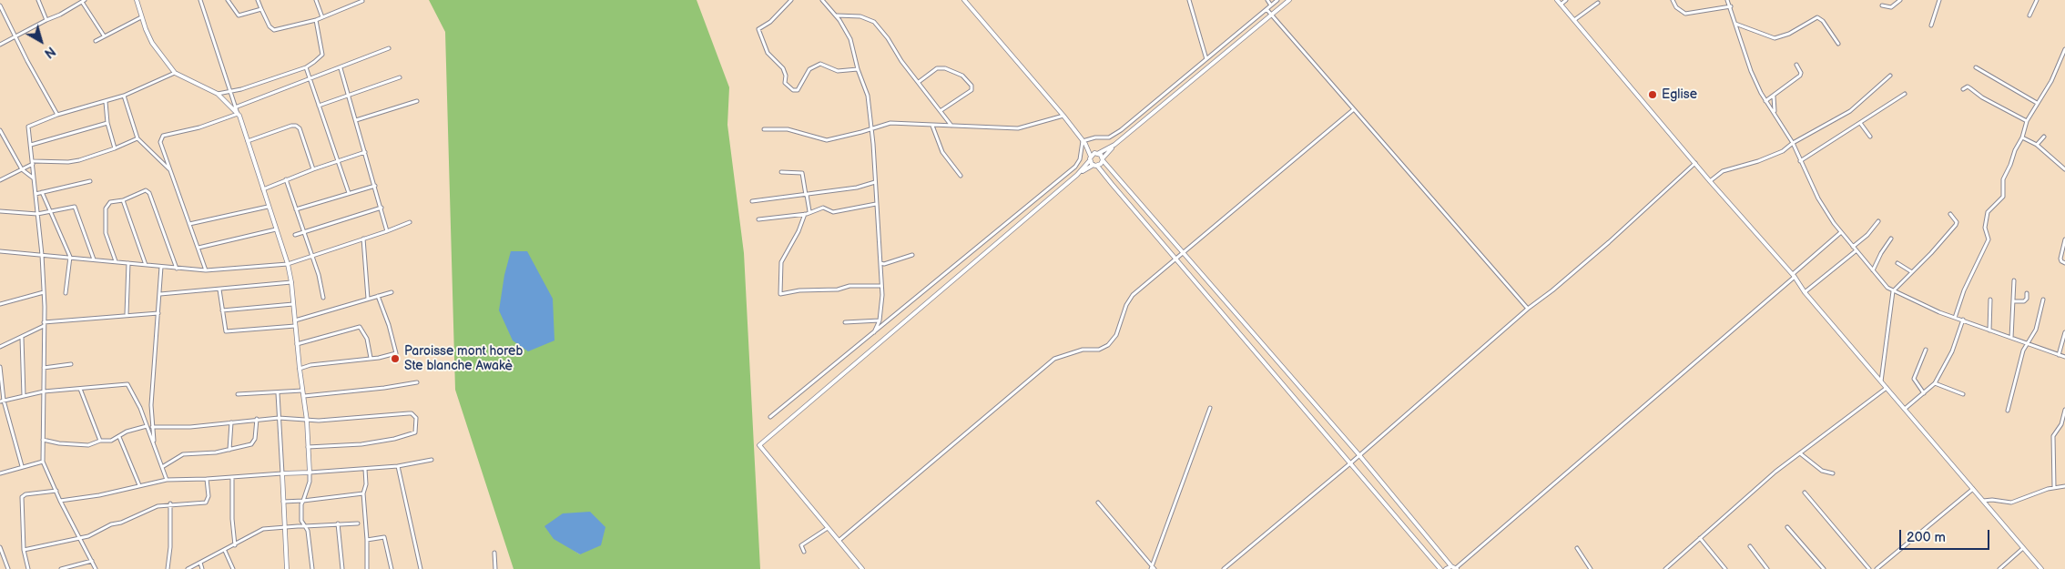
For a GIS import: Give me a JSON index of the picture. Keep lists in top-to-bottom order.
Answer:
{
  "places": ["Eglise", "Paroisse mont horeb Ste blanche Awakè"],
  "scale_bar": "200 m",
  "north": "bottom right"
}
